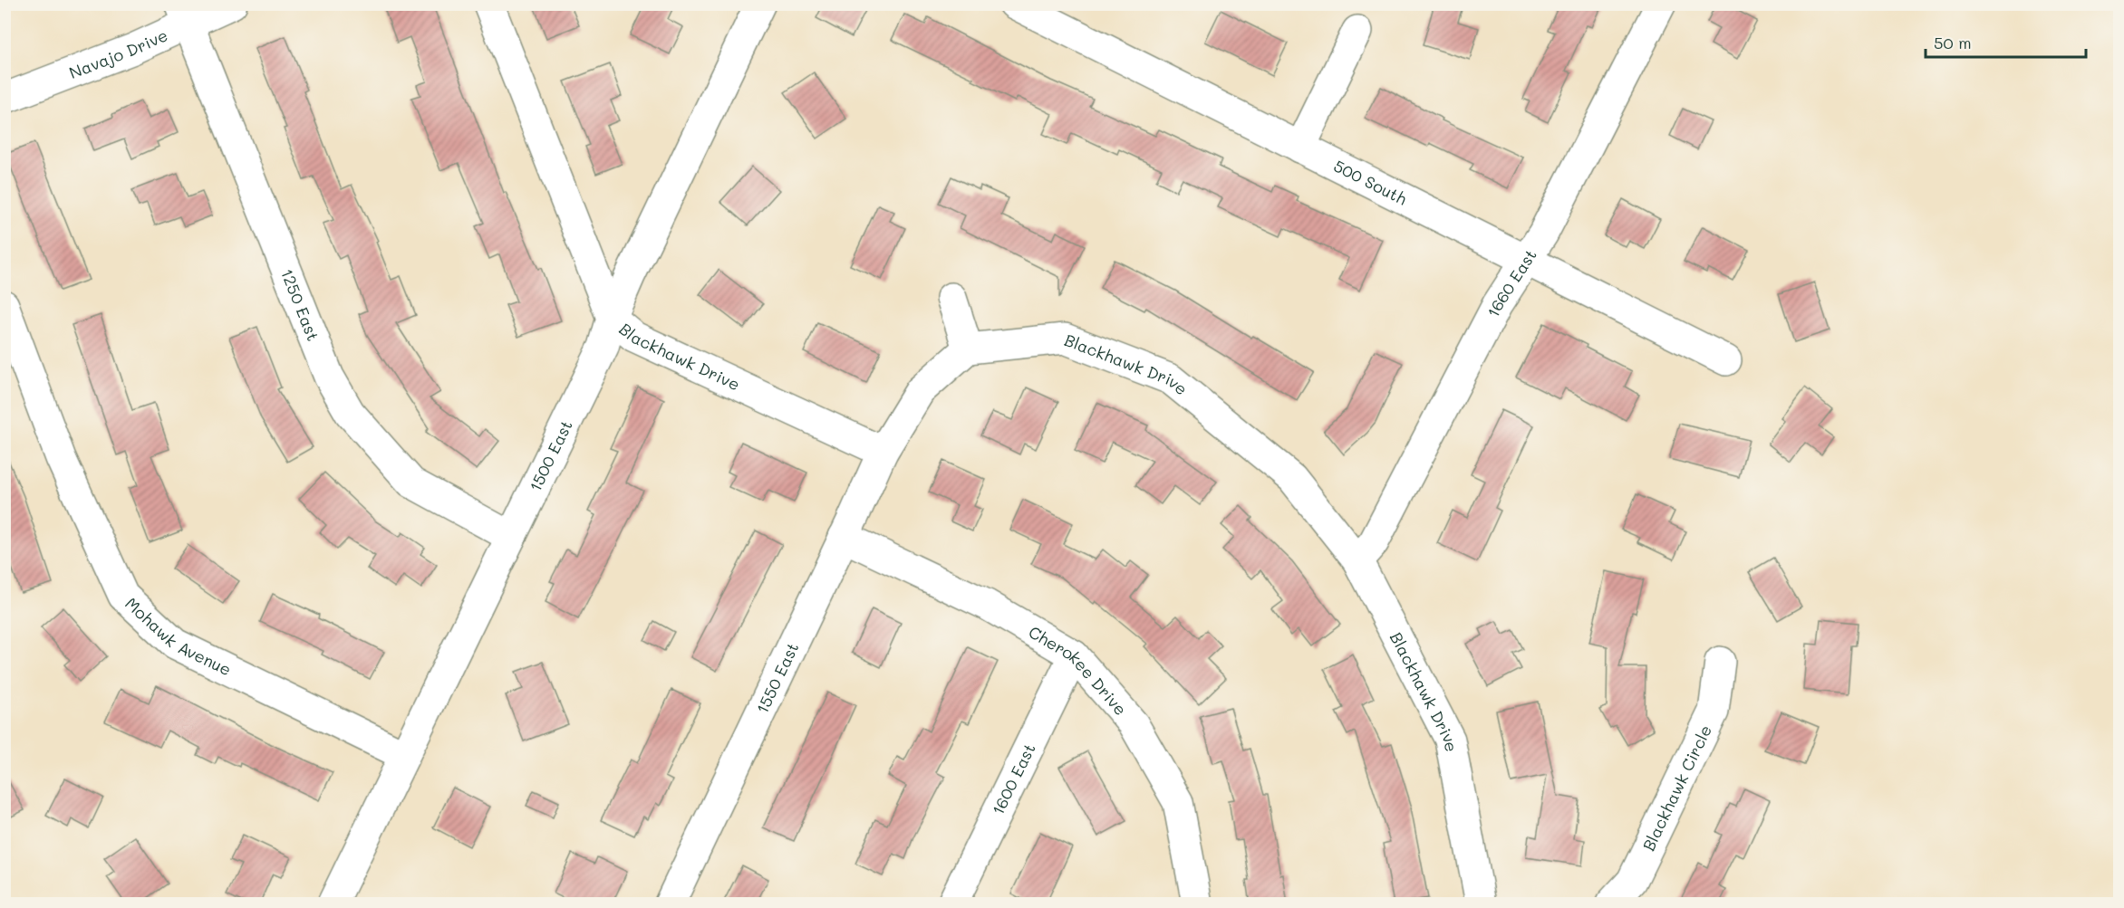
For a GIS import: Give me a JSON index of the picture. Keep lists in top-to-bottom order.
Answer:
{
  "streets": {
    "street": [
      "Navajo Drive",
      "500 South",
      "1660 East",
      "1250 East",
      "Blackhawk Drive",
      "1500 East",
      "Mohawk Avenue",
      "Cherokee Drive",
      "1550 East",
      "1600 East",
      "Blackhawk Circle"
    ]
  },
  "crossings": [
    ["Navajo Drive", "1250 East"],
    ["500 South", "1660 East"],
    ["1660 East", "Blackhawk Drive"],
    ["1250 East", "1500 East"],
    ["Blackhawk Drive", "1500 East"],
    ["Blackhawk Drive", "1550 East"],
    ["1500 East", "Mohawk Avenue"],
    ["Cherokee Drive", "1550 East"],
    ["Cherokee Drive", "1600 East"]
  ],
  "scale_bar": "50 m"
}
